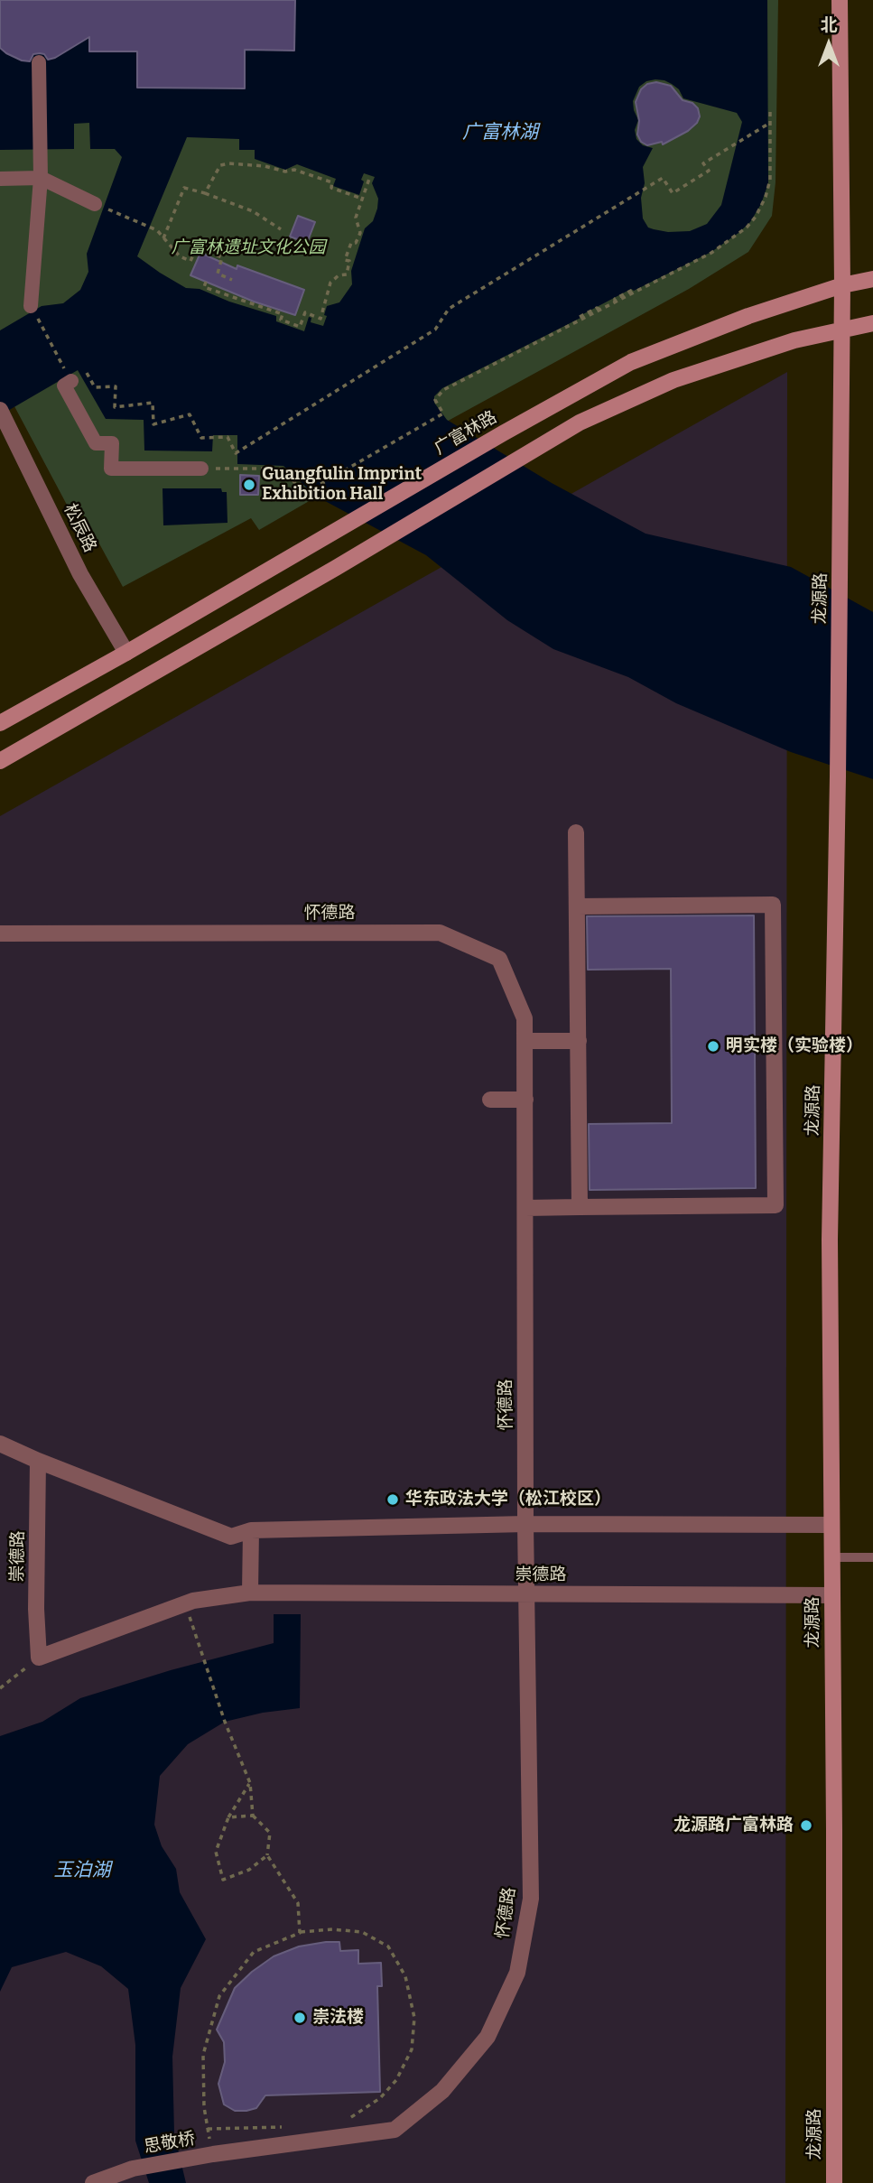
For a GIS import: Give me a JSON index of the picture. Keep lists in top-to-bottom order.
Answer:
{
  "streets": {
    "main road": ["广富林路", "龙源路"],
    "street": [
      "松辰路",
      "怀德路",
      "崇德路",
      "思敬桥"
    ]
  },
  "crossings": [
    ["广富林路", "松辰路"],
    ["广富林路", "龙源路"],
    ["龙源路", "崇德路"],
    ["怀德路", "崇德路"],
    ["怀德路", "思敬桥"]
  ],
  "water": ["广富林湖", "玉泊湖"],
  "parks": ["广富林遗址文化公园"],
  "places": [
    "Guangfulin Imprint Exhibition Hall",
    "明实楼（实验楼）",
    "华东政法大学（松江校区）",
    "龙源路广富林路",
    "崇法楼"
  ],
  "north": "top"
}
